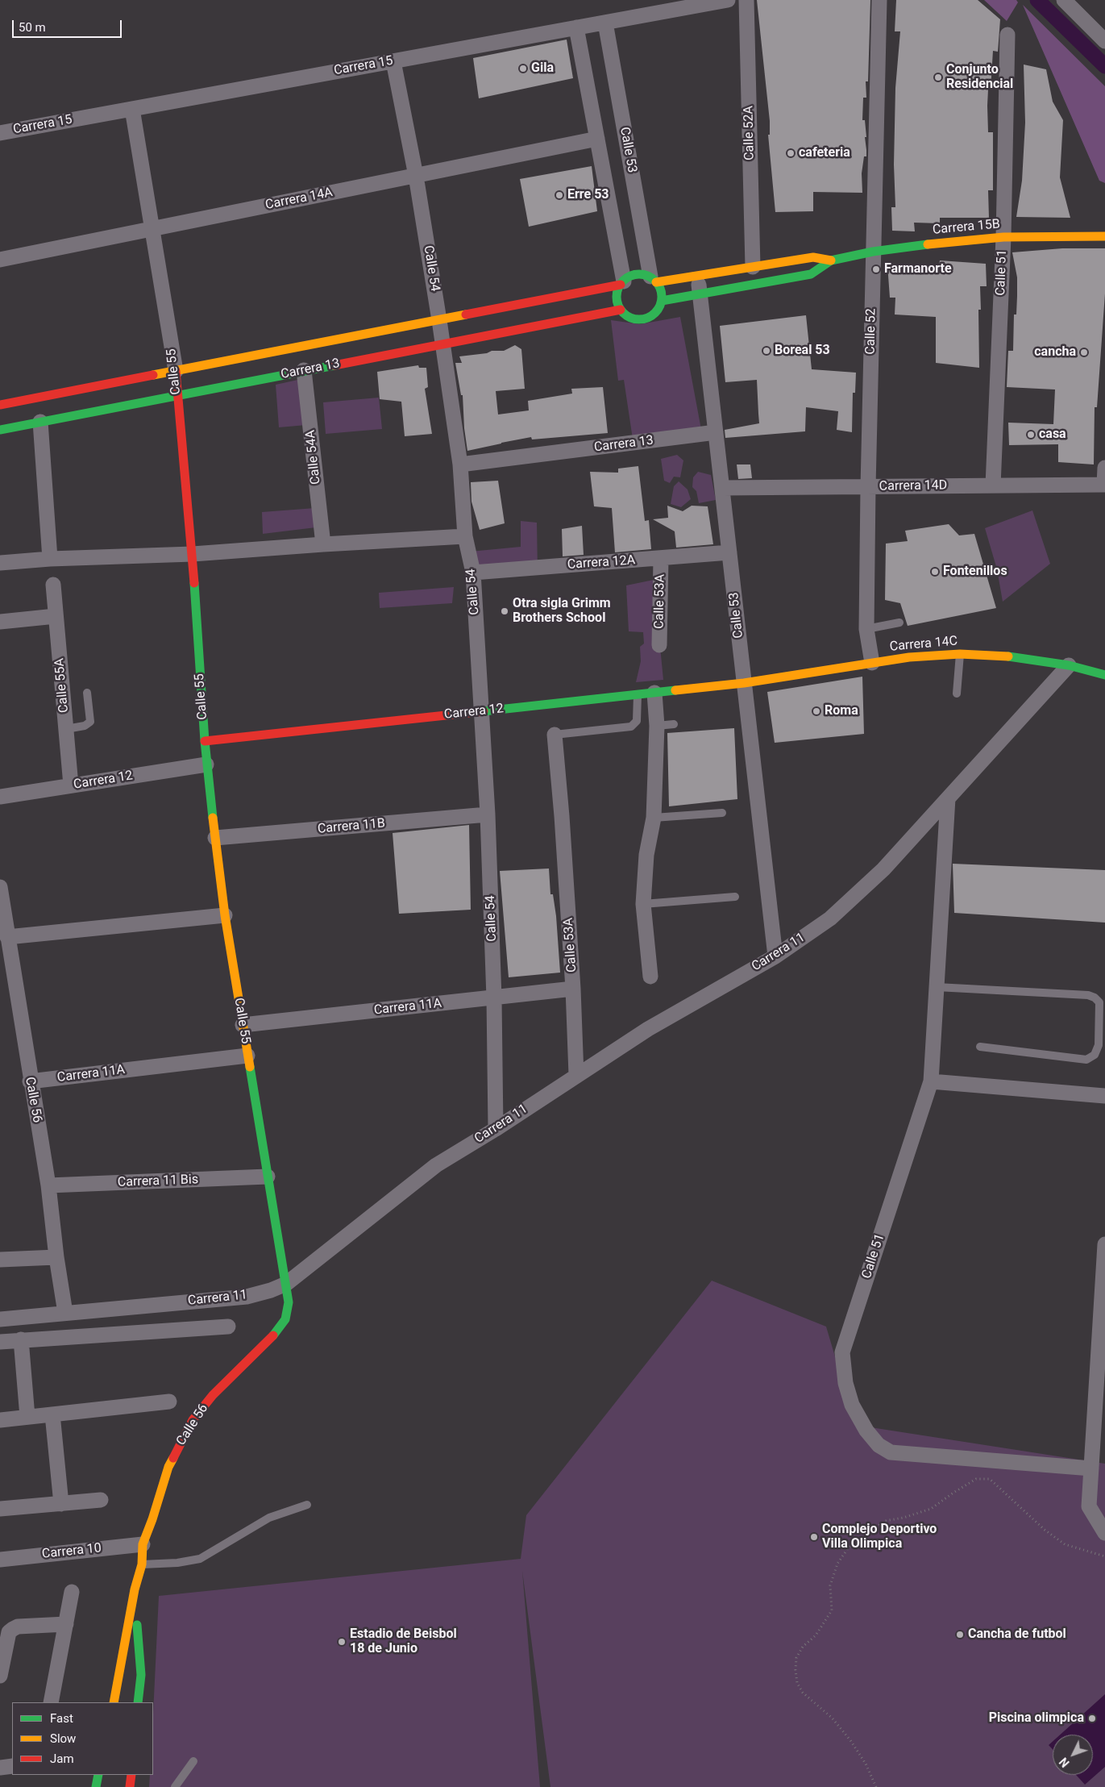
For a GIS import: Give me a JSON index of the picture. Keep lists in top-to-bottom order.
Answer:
{
  "streets": {
    "street": [
      "Carrera 15",
      "Calle 52A",
      "Calle 53",
      "Carrera 14A",
      "Carrera 15B",
      "Calle 54",
      "Calle 51",
      "Calle 52",
      "Carrera 13",
      "Calle 55",
      "Calle 54A",
      "Carrera 14D",
      "Carrera 12A",
      "Calle 53A",
      "Carrera 14C",
      "Calle 55A",
      "Carrera 12",
      "Carrera 11B",
      "Carrera 11",
      "Carrera 11A",
      "Calle 56",
      "Carrera 11 Bis",
      "Carrera 10"
    ]
  },
  "crossings": [
    ["Carrera 15", "Calle 53"],
    ["Carrera 15", "Calle 54"],
    ["Carrera 15", "Calle 55"],
    ["Calle 52A", "Carrera 15B"],
    ["Calle 53", "Carrera 15B"],
    ["Calle 53", "Carrera 13"],
    ["Calle 53", "Carrera 14D"],
    ["Calle 53", "Carrera 12A"],
    ["Calle 53", "Carrera 14C"],
    ["Calle 53", "Carrera 12"],
    ["Calle 53", "Carrera 11"],
    ["Carrera 14A", "Calle 54"],
    ["Carrera 14A", "Calle 55"],
    ["Carrera 15B", "Calle 51"],
    ["Carrera 15B", "Calle 52"],
    ["Carrera 15B", "Carrera 13"],
    ["Calle 54", "Carrera 13"],
    ["Calle 54", "Carrera 12A"],
    ["Calle 54", "Carrera 12"],
    ["Calle 54", "Carrera 11B"],
    ["Calle 54", "Carrera 11"],
    ["Calle 54", "Carrera 11A"],
    ["Calle 51", "Carrera 14D"],
    ["Calle 51", "Carrera 11"],
    ["Calle 52", "Carrera 14D"],
    ["Calle 52", "Carrera 14C"],
    ["Carrera 13", "Calle 55"],
    ["Carrera 13", "Calle 54A"],
    ["Calle 55", "Carrera 12"],
    ["Calle 55", "Carrera 11B"],
    ["Calle 55", "Carrera 11"],
    ["Calle 55", "Carrera 11A"],
    ["Calle 55", "Calle 56"],
    ["Calle 55", "Carrera 11 Bis"],
    ["Carrera 12A", "Calle 53A"],
    ["Calle 53A", "Carrera 11"],
    ["Calle 53A", "Carrera 11A"],
    ["Carrera 14C", "Carrera 12"],
    ["Carrera 14C", "Carrera 11"],
    ["Calle 55A", "Carrera 12"],
    ["Carrera 11", "Calle 56"],
    ["Carrera 11A", "Calle 56"],
    ["Calle 56", "Carrera 11 Bis"],
    ["Calle 56", "Carrera 10"]
  ],
  "places": [
    "Gila",
    "Conjunto Residencial",
    "cafeteria",
    "Erre 53",
    "Farmanorte",
    "Boreal 53",
    "cancha",
    "casa",
    "Fontenillos",
    "Otra sigla Grimm Brothers School",
    "Roma",
    "Complejo Deportivo Villa Olimpica",
    "Cancha de futbol",
    "Estadio de Beisbol 18 de Junio",
    "Piscina olimpica"
  ],
  "legend": ["Fast", "Slow", "Jam"],
  "scale_bar": "50 m",
  "north": "bottom left"
}
